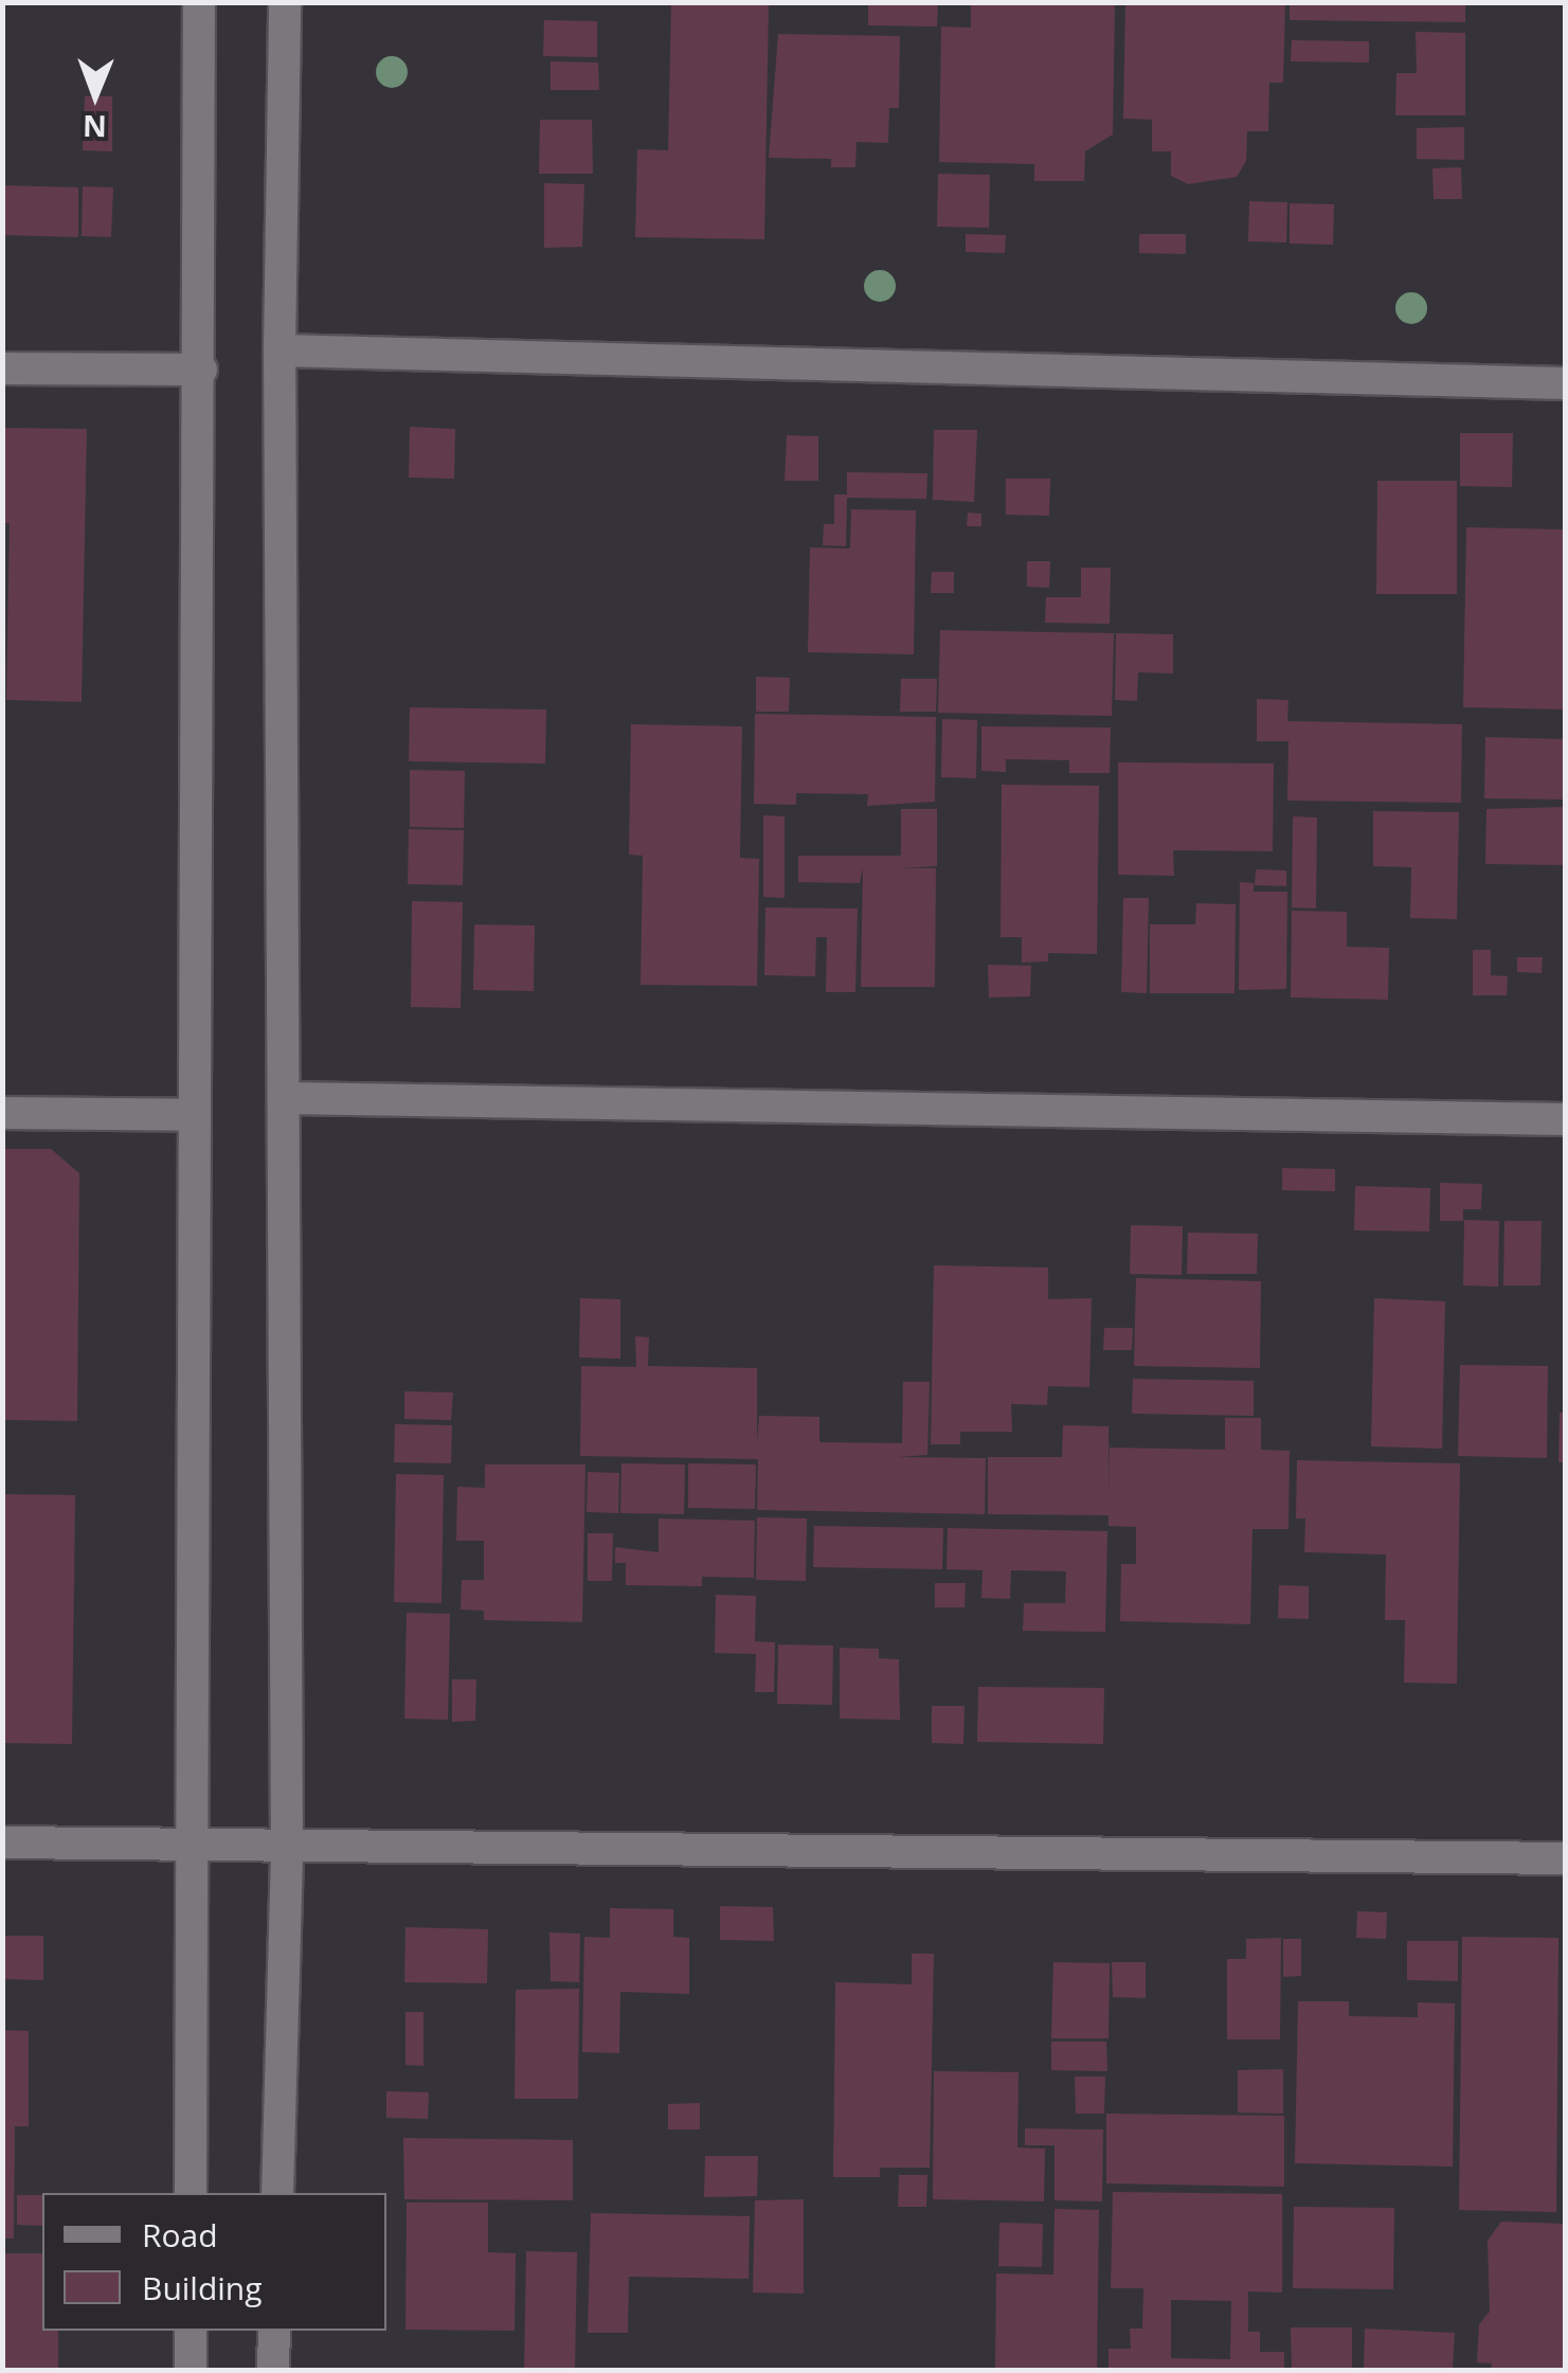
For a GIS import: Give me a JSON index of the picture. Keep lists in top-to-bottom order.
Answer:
{
  "legend": ["Road", "Building"],
  "north": "bottom"
}
